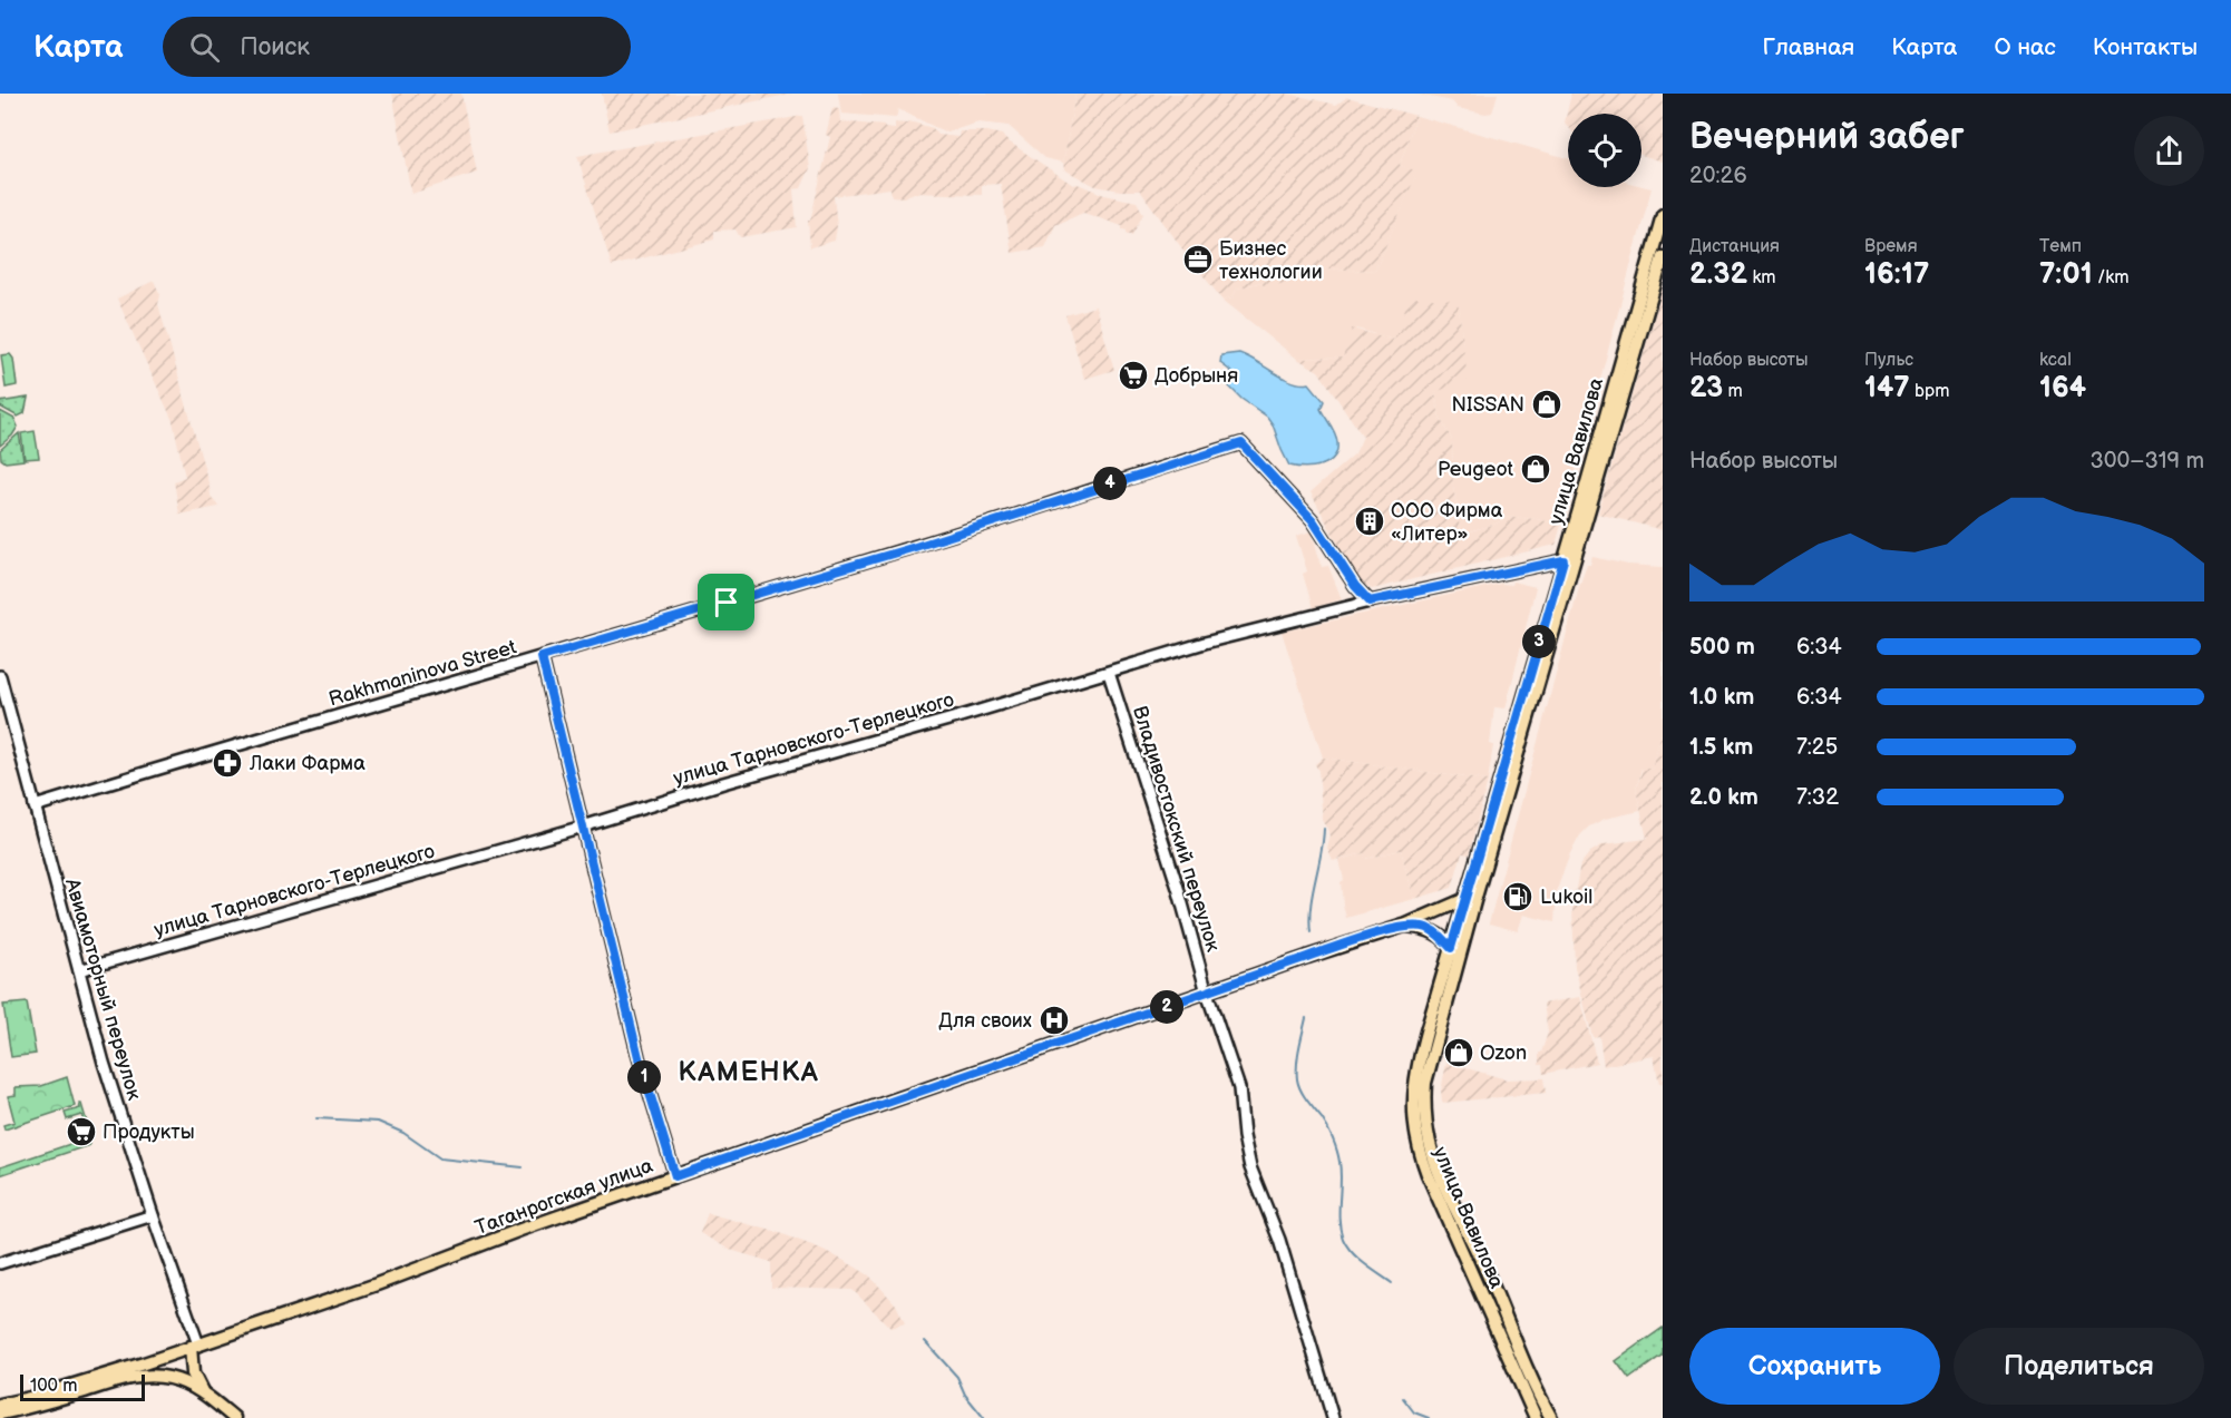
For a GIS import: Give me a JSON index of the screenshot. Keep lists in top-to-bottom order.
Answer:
{
  "streets": {
    "main road": ["улица Вавилова", "Таганрогская улица"],
    "street": [
      "Rakhmaninova Street",
      "улица Тарновского-Терлецкого",
      "Владивостокский переулок",
      "Авиамоторный переулок"
    ]
  },
  "crossings": [
    ["улица Вавилова", "улица Тарновского-Терлецкого"],
    ["улица Вавилова", "Таганрогская улица"],
    ["Rakhmaninova Street", "улица Тарновского-Терлецкого"],
    ["Rakhmaninova Street", "Авиамоторный переулок"],
    ["улица Тарновского-Терлецкого", "Владивостокский переулок"],
    ["улица Тарновского-Терлецкого", "Авиамоторный переулок"],
    ["Владивостокский переулок", "Таганрогская улица"],
    ["Авиамоторный переулок", "Таганрогская улица"]
  ],
  "districts": ["КАМЕНКА"],
  "places": {
    "office": ["Бизнес технологии"],
    "supermarket": ["Добрыня", "Продукты"],
    "shop": ["NISSAN", "Peugeot", "Ozon"],
    "building": ["ООО Фирма «Литер»"],
    "pharmacy": ["Лаки Фарма"],
    "fuel station": ["Lukoil"],
    "hospital": ["Для своих"]
  },
  "scale_bar": "100 m",
  "page": {
    "header": "Карта",
    "search": "Поиск",
    "nav": [
      "Главная",
      "Карта",
      "О нас",
      "Контакты"
    ],
    "heading": ["Вечерний забег", "20:26"],
    "stats": [
      ["Дистанция", "2.32 km"],
      ["Время", "16:17"],
      ["Темп", "7:01 /km"],
      ["Набор высоты", "23 m"],
      ["Пульс", "147 bpm"],
      ["kcal", "164"]
    ],
    "chart": ["Набор высоты", "300–319 m"],
    "pins": [
      "4",
      "3",
      "2",
      "1"
    ],
    "list": [
      {
        "name": "500 m",
        "note": "6:34"
      },
      {
        "name": "1.0 km",
        "note": "6:34"
      },
      {
        "name": "1.5 km",
        "note": "7:25"
      },
      {
        "name": "2.0 km",
        "note": "7:32"
      }
    ],
    "buttons": ["Сохранить", "Поделиться"],
    "scale": "100 m"
  }
}
